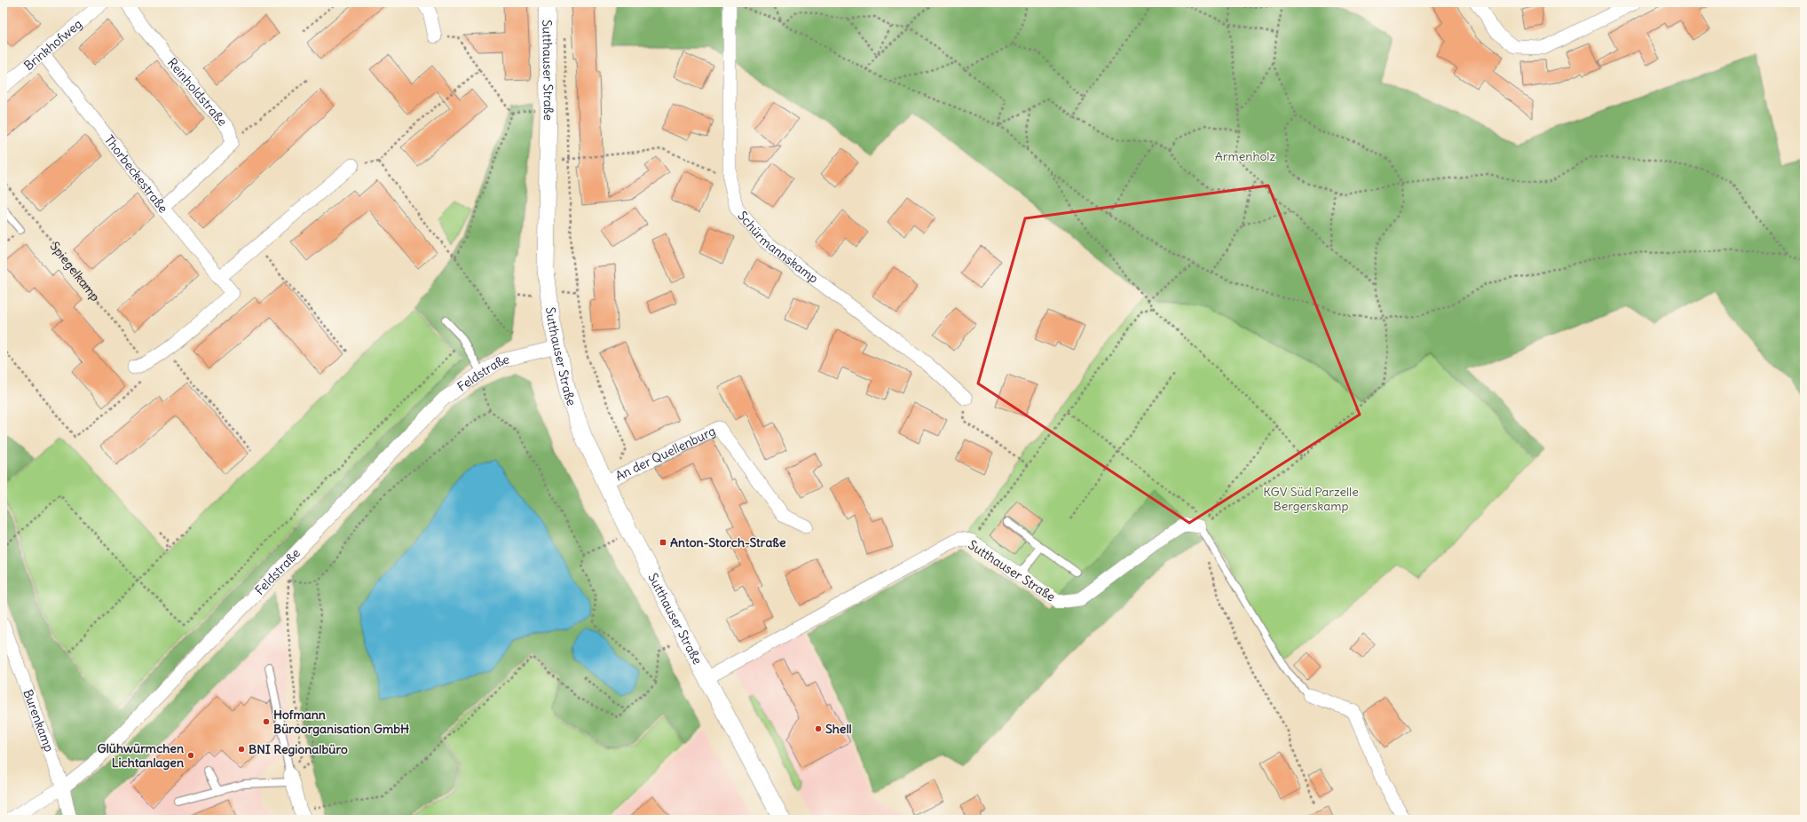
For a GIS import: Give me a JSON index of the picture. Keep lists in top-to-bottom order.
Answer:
{
  "streets": {
    "street": [
      "Brinkhofweg",
      "Sutthauser Straße",
      "Reinholdstraße",
      "Thorbeckestraße",
      "Schürmannskamp",
      "Feldstraße",
      "An der Quellenburg",
      "Burenkamp"
    ],
    "path": ["Spiegelkamp"]
  },
  "crossings": [
    ["Brinkhofweg", "Thorbeckestraße"],
    ["Sutthauser Straße", "Feldstraße"],
    ["Sutthauser Straße", "An der Quellenburg"],
    ["Reinholdstraße", "Thorbeckestraße"],
    ["Feldstraße", "Burenkamp"]
  ],
  "parks": ["Armenholz", "KGV Süd Parzelle Bergerskamp"],
  "places": {
    "transit": ["Anton-Storch-Straße"],
    "other": [
      "Hofmann Büroorganisation GmbH",
      "Shell",
      "BNI Regionalbüro",
      "Glühwürmchen Lichtanlagen"
    ]
  }
}
